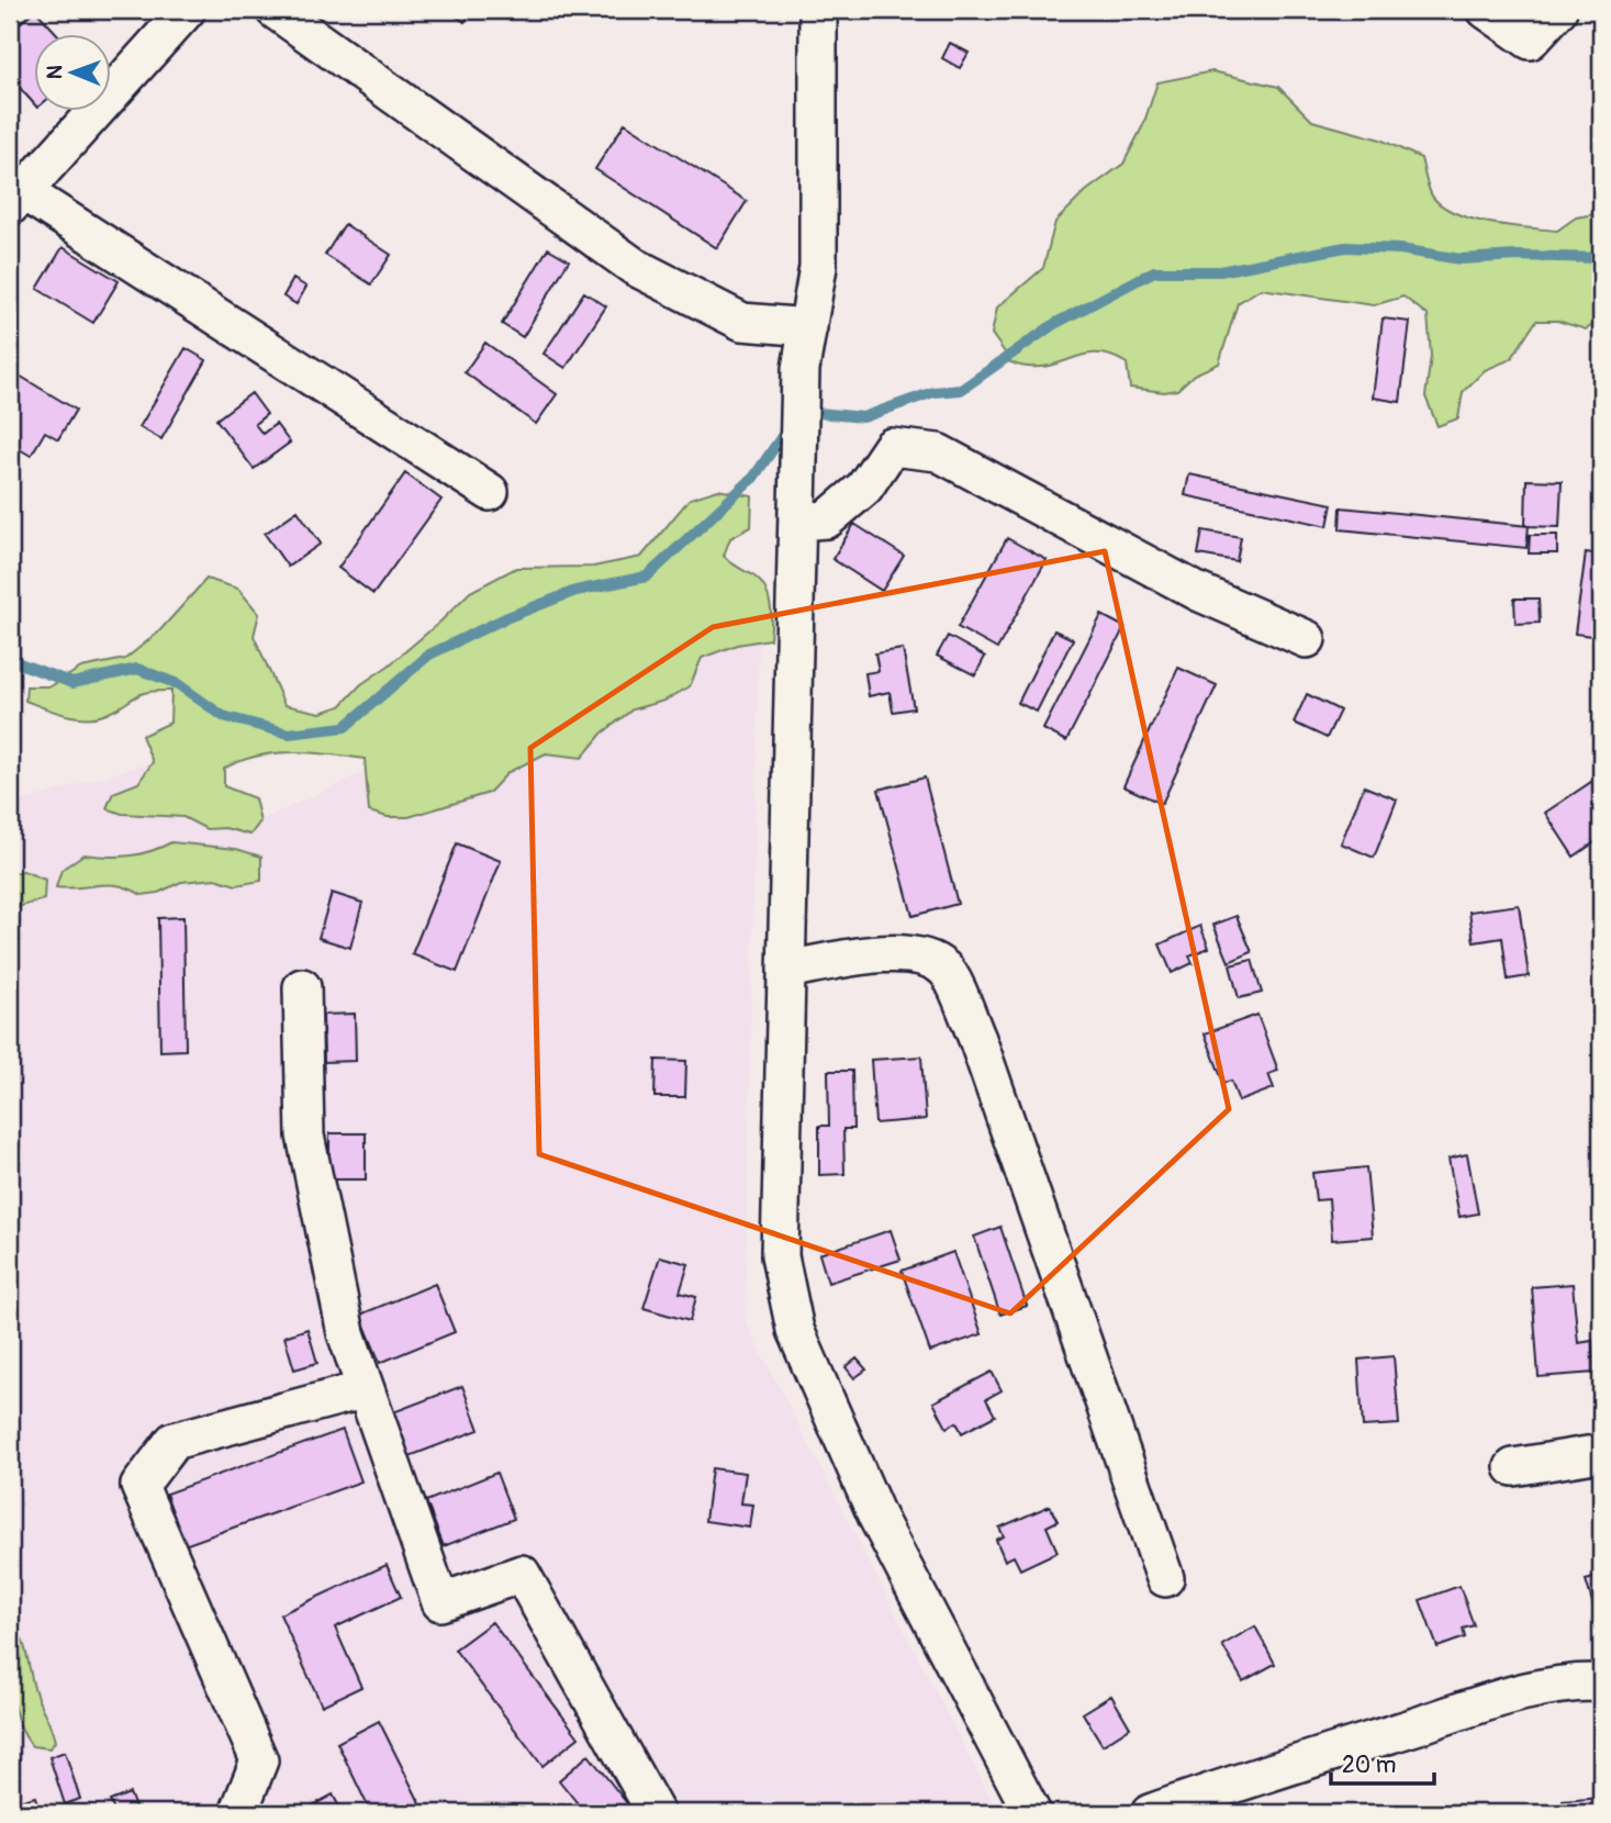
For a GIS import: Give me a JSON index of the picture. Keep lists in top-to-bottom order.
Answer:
{
  "scale_bar": "20 m",
  "north": "left"
}
